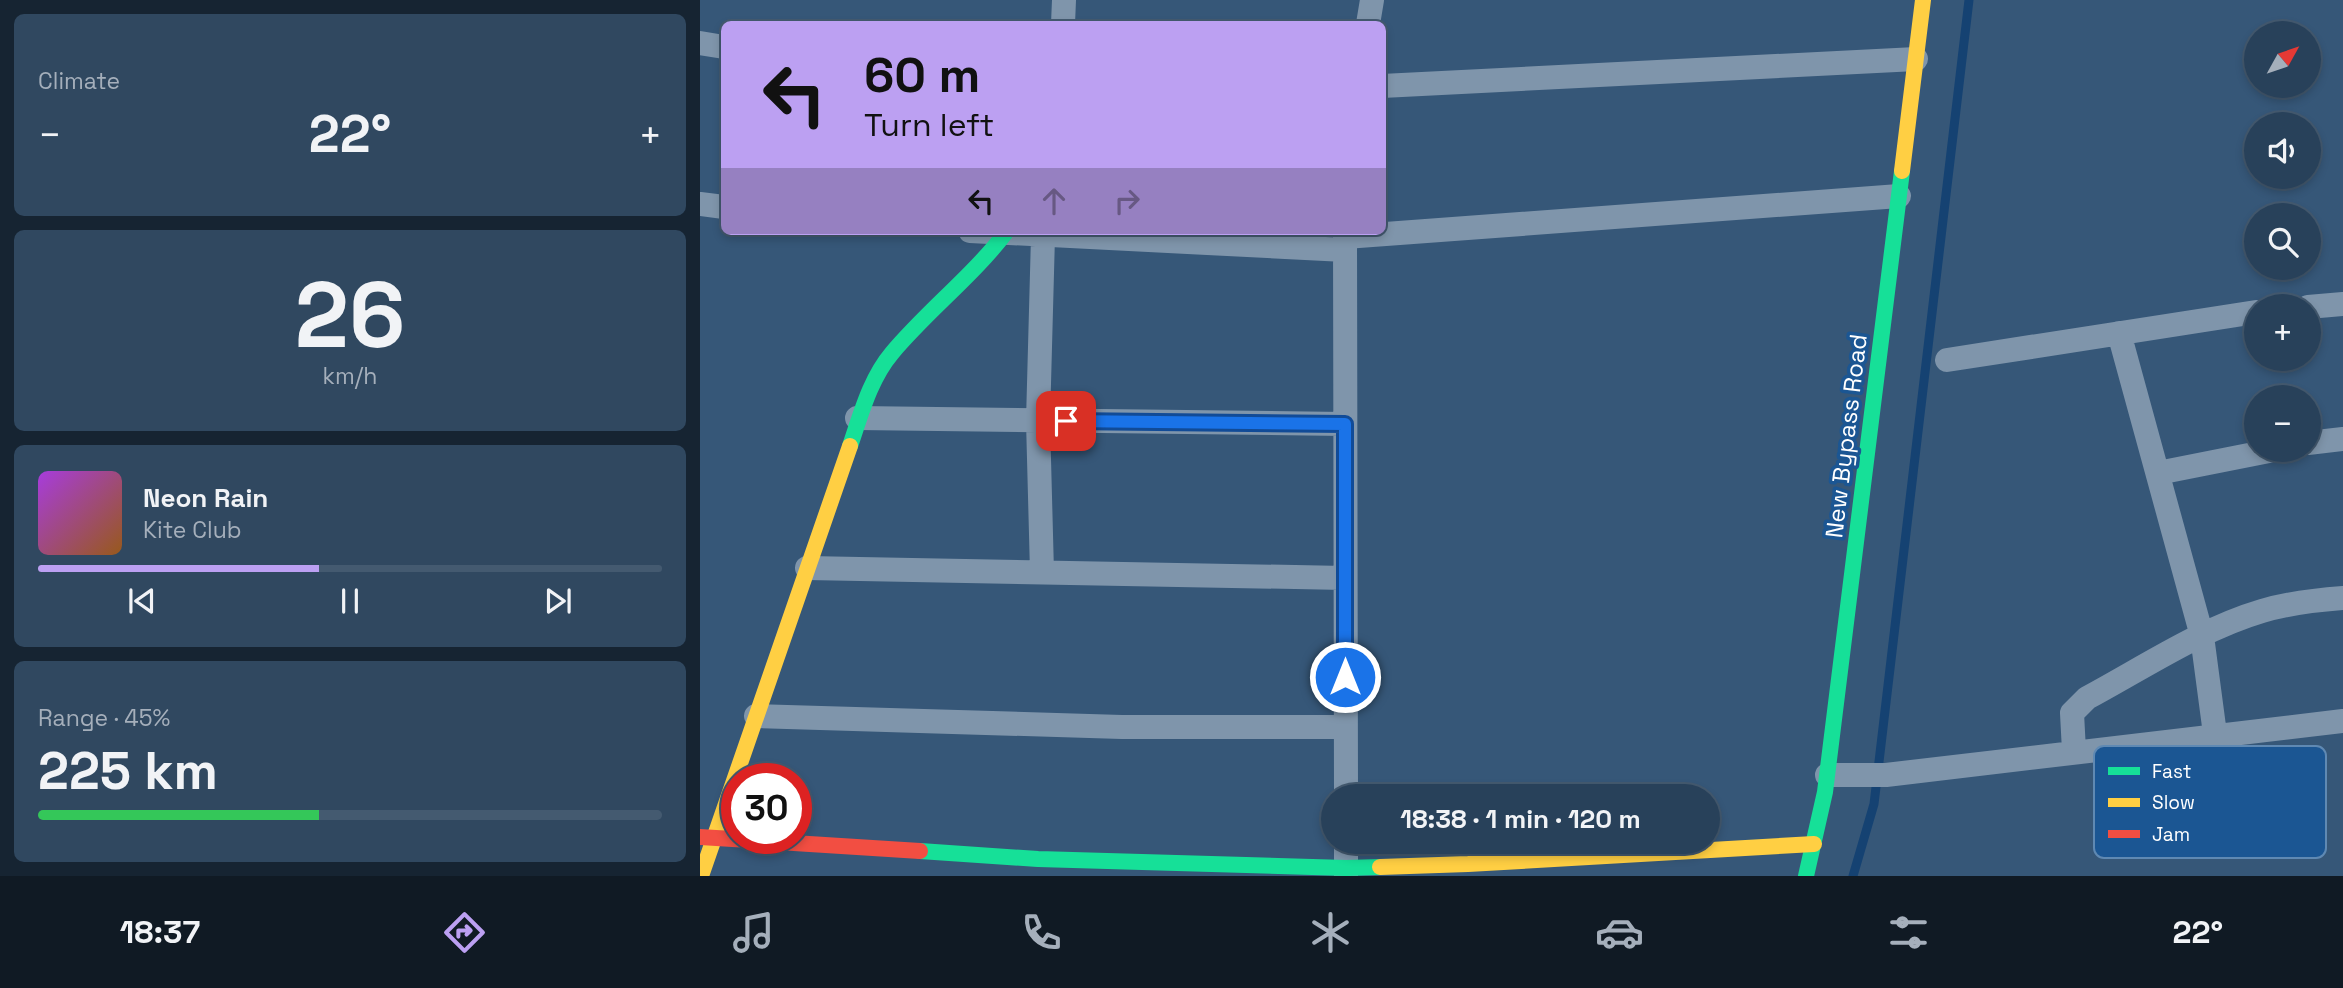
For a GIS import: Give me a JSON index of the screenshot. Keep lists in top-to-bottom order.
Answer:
{
  "streets": {
    "street": ["New Bypass Road"]
  },
  "legend": ["Fast", "Slow", "Jam"],
  "north": "top right",
  "page": {
    "tile": [
      "Climate",
      ["26", "km/h"],
      ["Range · 45%", "225 km"]
    ],
    "map_buttons": ["+", "−"],
    "turn": ["60 m", "Turn left"],
    "heat": ["−", "22°", "+"],
    "song": ["Neon Rain", "Kite Club"],
    "limit": "30",
    "trip": "18:38 · 1 min · 120 m",
    "tabs": ["18:37", "22°"]
  }
}
